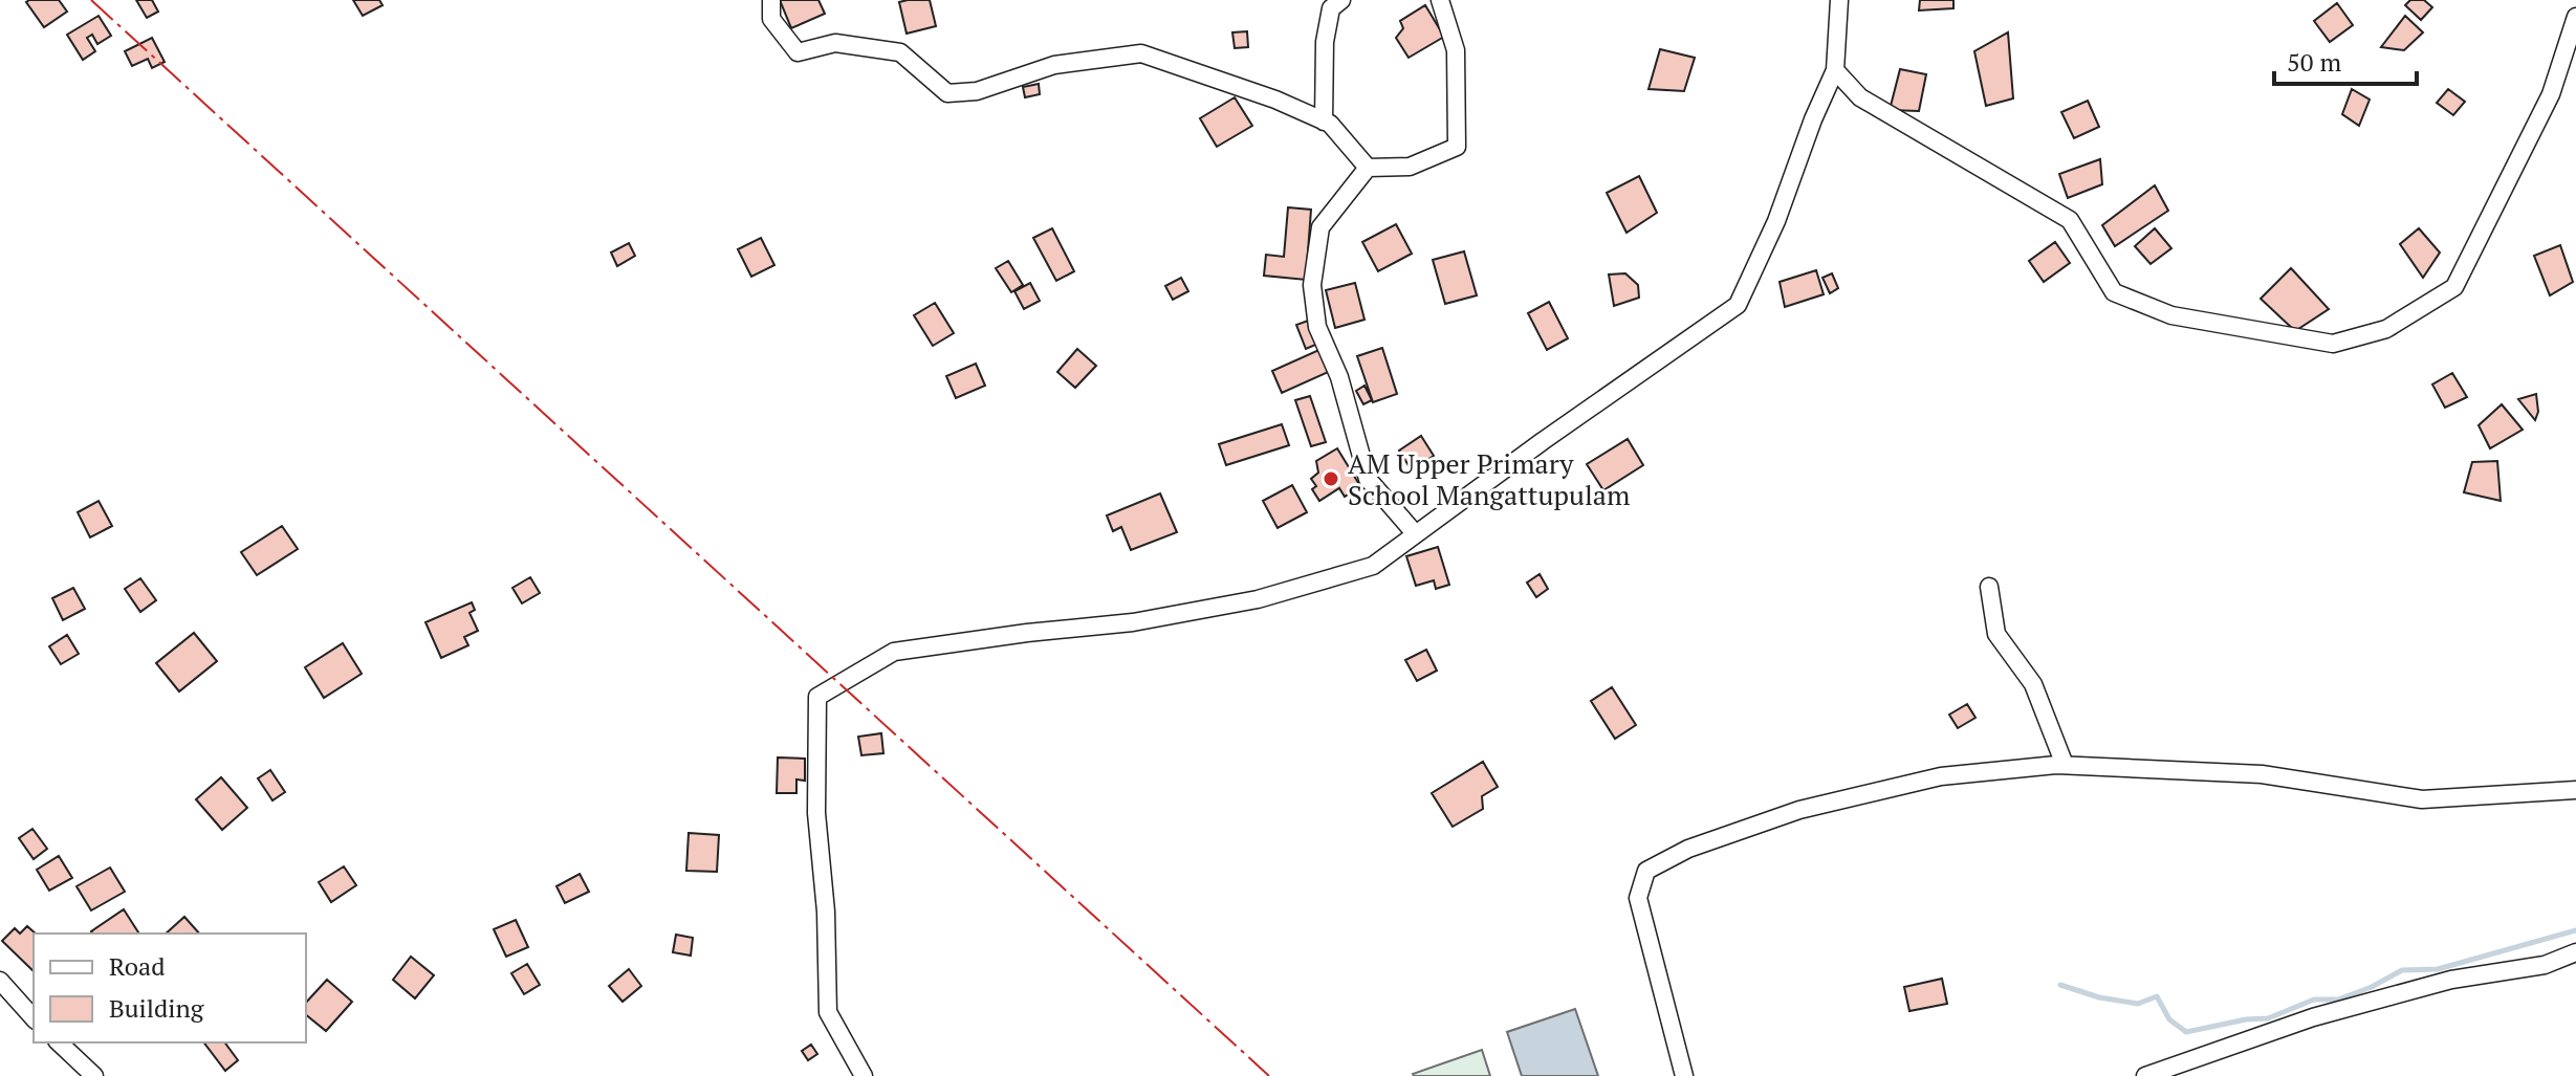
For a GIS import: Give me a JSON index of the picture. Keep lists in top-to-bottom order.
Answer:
{
  "places": ["AM Upper Primary School Mangattupulam"],
  "legend": ["Road", "Building"],
  "scale_bar": "50 m"
}
